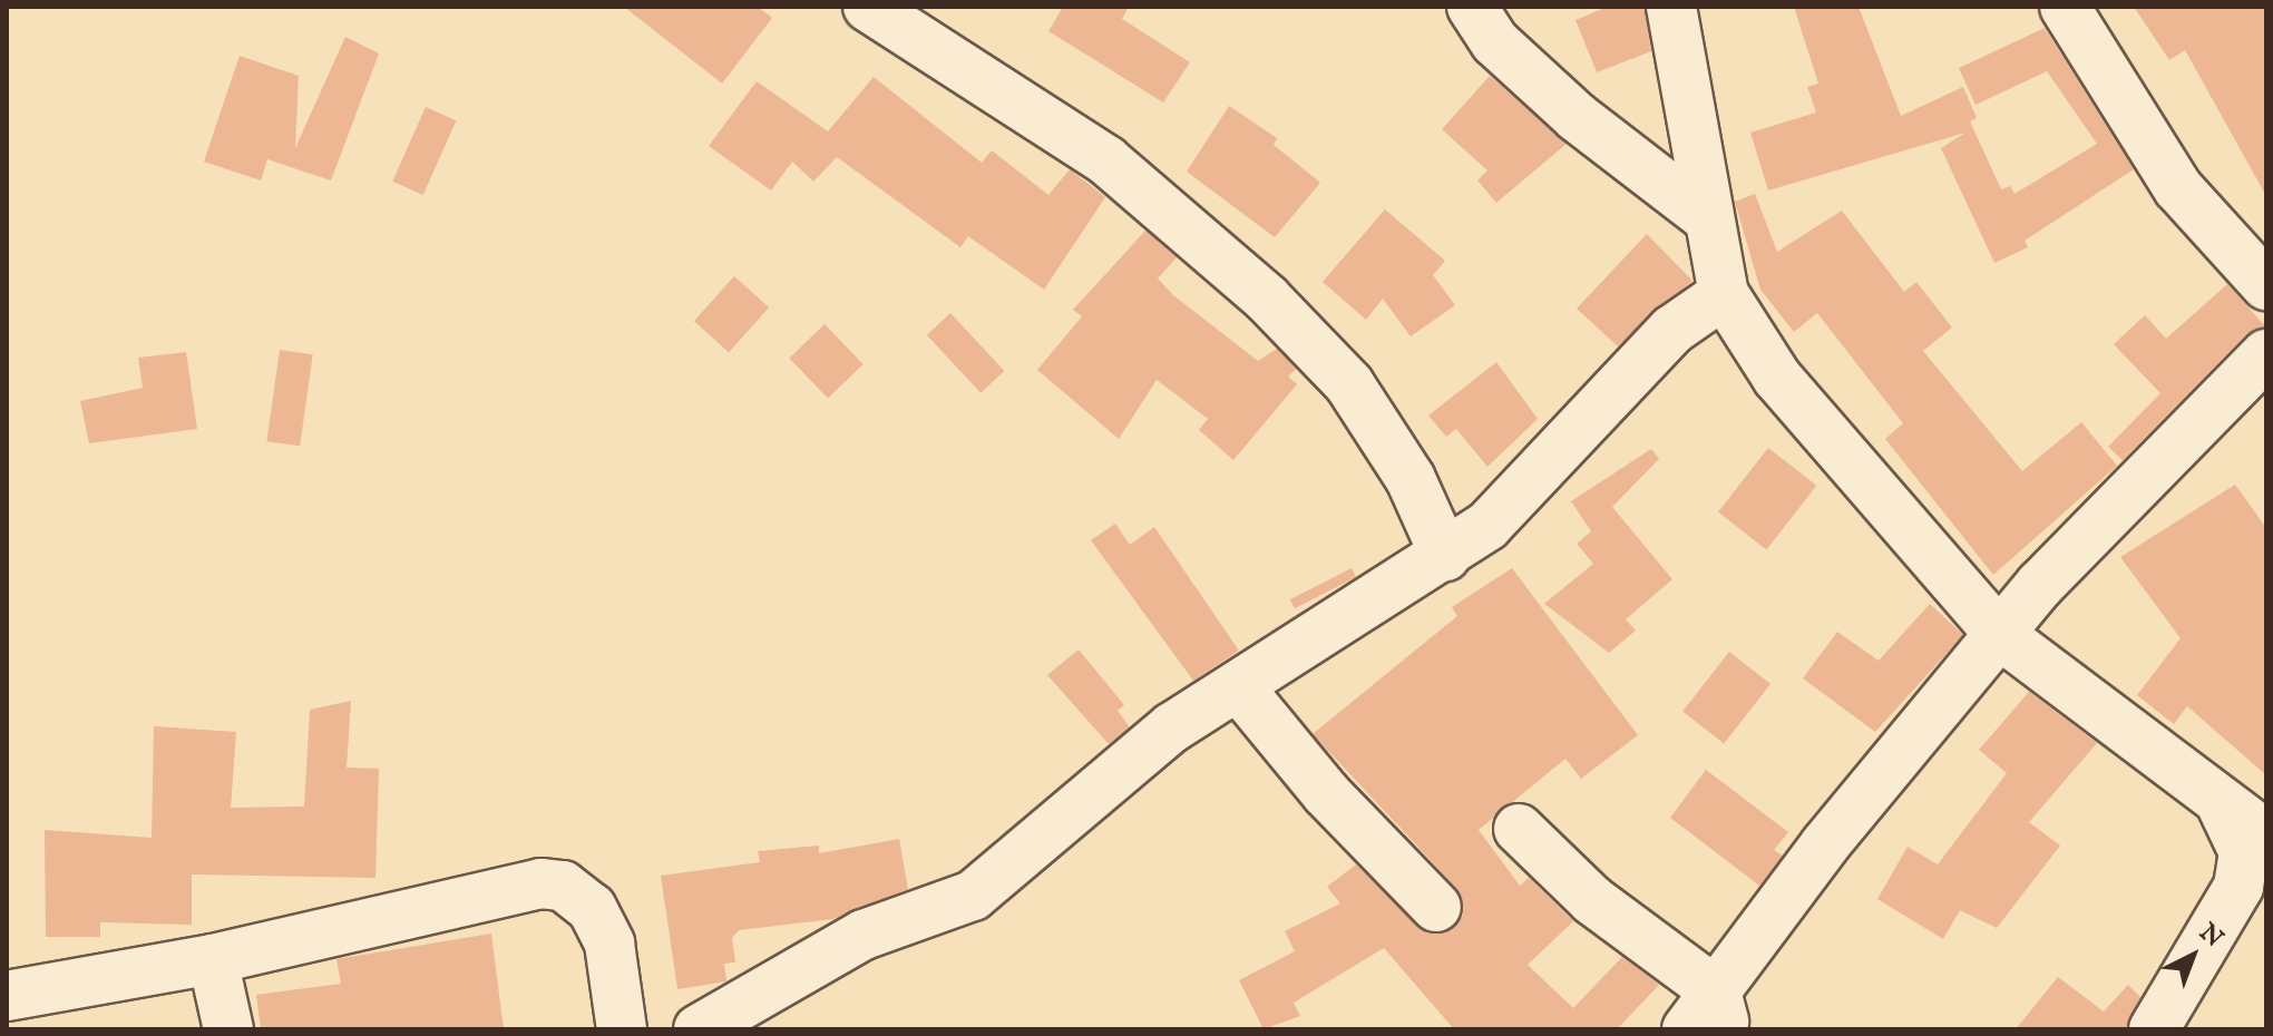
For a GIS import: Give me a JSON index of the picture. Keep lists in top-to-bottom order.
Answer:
{
  "north": "top right"
}
